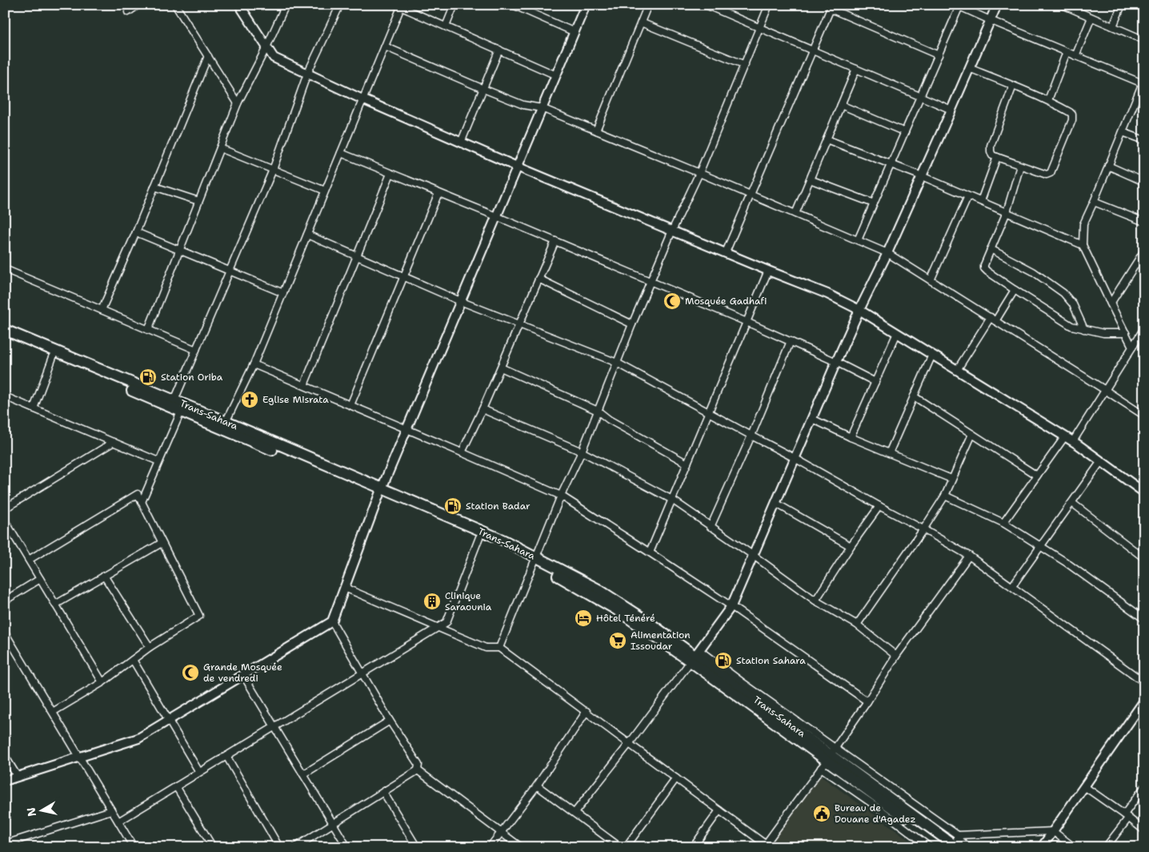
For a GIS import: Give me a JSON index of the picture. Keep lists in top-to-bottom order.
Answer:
{
  "streets": {
    "main road": ["Trans-Sahara"]
  },
  "places": {
    "mosque": ["Mosquée Gadhafi", "Grande Mosquée de vendredi"],
    "fuel station": ["Station Oriba", "Station Badar", "Station Sahara"],
    "church": ["Eglise Misrata"],
    "building": ["Clinique Saraounia"],
    "hotel": ["Hôtel Ténéré"],
    "supermarket": ["Alimentation Issoudar"],
    "public building": ["Bureau de Douane d'Agadez"]
  },
  "north": "left"
}
